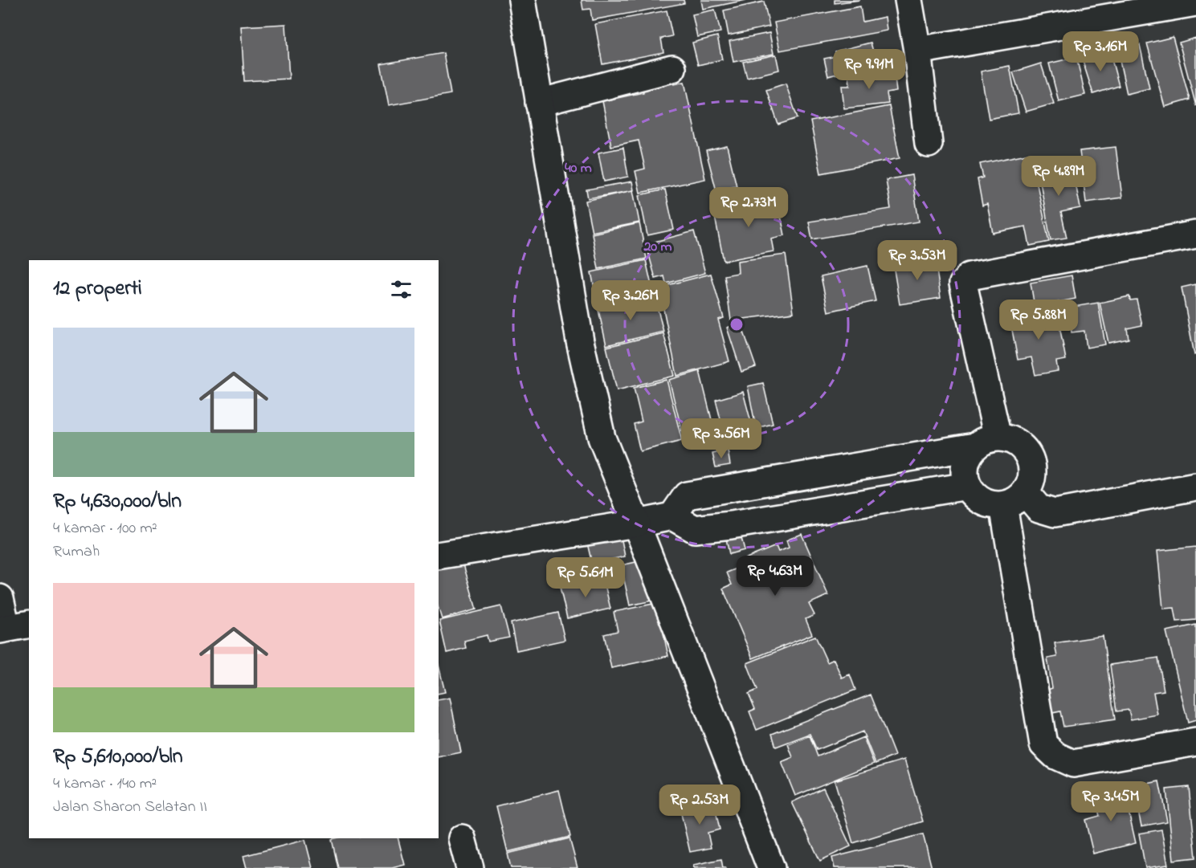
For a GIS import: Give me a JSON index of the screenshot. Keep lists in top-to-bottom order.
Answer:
{
  "page": {
    "price": [
      "Rp 3.16M",
      "Rp 9.91M",
      "Rp 4.89M",
      "Rp 2.73M",
      "Rp 3.53M",
      "Rp 3.26M",
      "Rp 5.88M",
      "Rp 3.56M",
      "Rp 4.63M",
      "Rp 5.61M",
      "Rp 3.45M",
      "Rp 2.53M"
    ],
    "heading": "12 properti",
    "list": [
      {
        "name": "Rp 4,630,000/bln",
        "note": "4 kamar · 100 m² · Rumah"
      },
      {
        "name": "Rp 5,610,000/bln",
        "note": "4 kamar · 140 m² · Jalan Sharon Selatan II"
      }
    ]
  },
  "rings": ["40 m", "20 m"]
}
